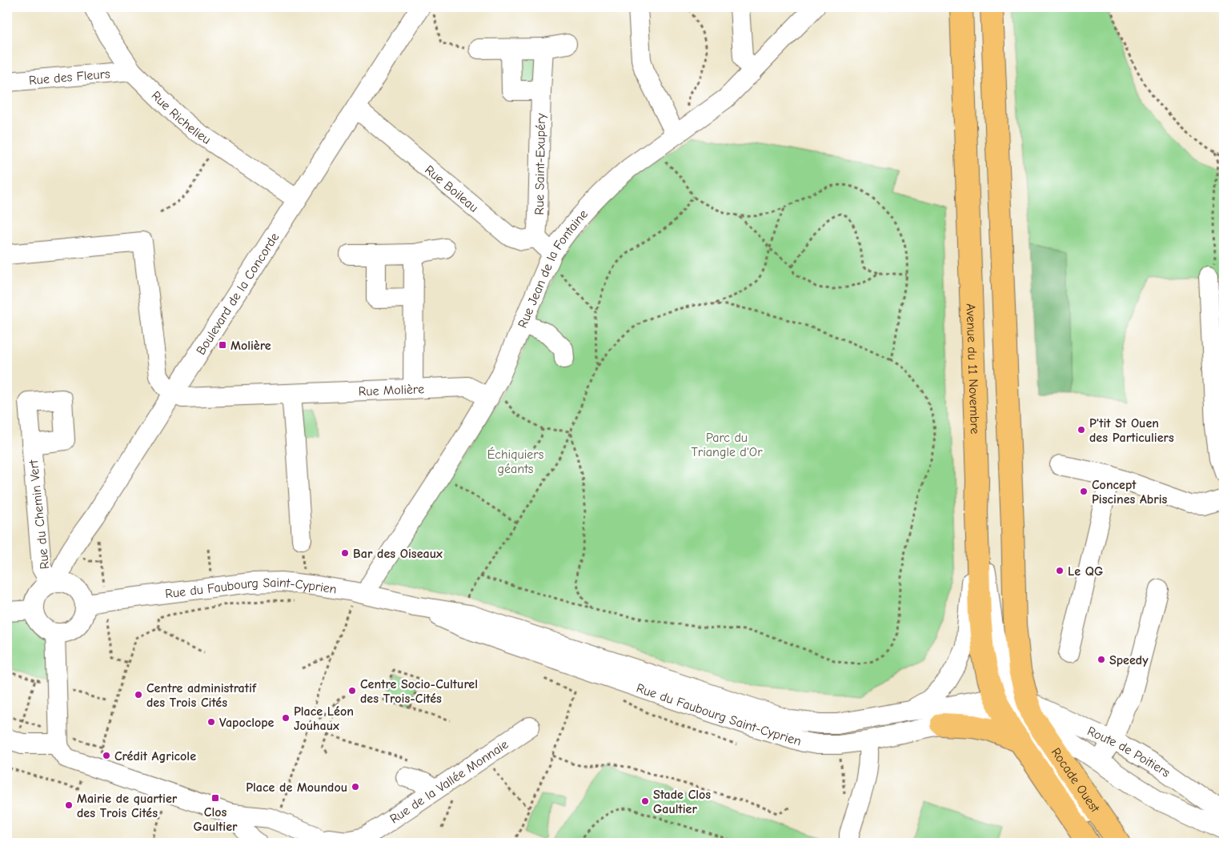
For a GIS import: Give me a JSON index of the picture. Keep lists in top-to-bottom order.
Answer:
{
  "streets": {
    "main road": ["Avenue du 11 Novembre", "Rocade Ouest"],
    "street": [
      "Rue des Fleurs",
      "Rue Richelieu",
      "Rue Saint-Exupéry",
      "Rue Boileau",
      "Rue Jean de la Fontaine",
      "Boulevard de la Concorde",
      "Rue Molière",
      "Rue du Chemin Vert",
      "Rue du Faubourg Saint-Cyprien",
      "Route de Poitiers",
      "Rue de la Vallée Monnaie"
    ]
  },
  "crossings": [
    ["Rue des Fleurs", "Rue Richelieu"],
    ["Rue Richelieu", "Boulevard de la Concorde"],
    ["Rue Saint-Exupéry", "Rue Boileau"],
    ["Rue Boileau", "Boulevard de la Concorde"],
    ["Rue Jean de la Fontaine", "Rue Molière"],
    ["Rue Jean de la Fontaine", "Rue du Faubourg Saint-Cyprien"],
    ["Boulevard de la Concorde", "Rue Molière"],
    ["Boulevard de la Concorde", "Rue du Chemin Vert"],
    ["Boulevard de la Concorde", "Rue du Faubourg Saint-Cyprien"],
    ["Avenue du 11 Novembre", "Rue du Faubourg Saint-Cyprien"],
    ["Avenue du 11 Novembre", "Route de Poitiers"],
    ["Avenue du 11 Novembre", "Rocade Ouest"],
    ["Rue du Chemin Vert", "Rue du Faubourg Saint-Cyprien"],
    ["Rue du Faubourg Saint-Cyprien", "Route de Poitiers"],
    ["Rue du Faubourg Saint-Cyprien", "Rocade Ouest"],
    ["Route de Poitiers", "Rocade Ouest"]
  ],
  "parks": ["Parc du Triangle d'Or", "Échiquiers géants"],
  "places": {
    "transit": ["Molière", "Clos Gaultier"],
    "other": [
      "P'tit St Ouen des Particuliers",
      "Concept Piscines Abris",
      "Bar des Oiseaux",
      "Le QG",
      "Speedy",
      "Centre Socio-Culturel des Trois-Cités",
      "Centre administratif des Trois Cités",
      "Place Léon Jouhaux",
      "Vapoclope",
      "Crédit Agricole",
      "Place de Moundou",
      "Stade Clos Gaultier",
      "Mairie de quartier des Trois Cités"
    ]
  }
}
